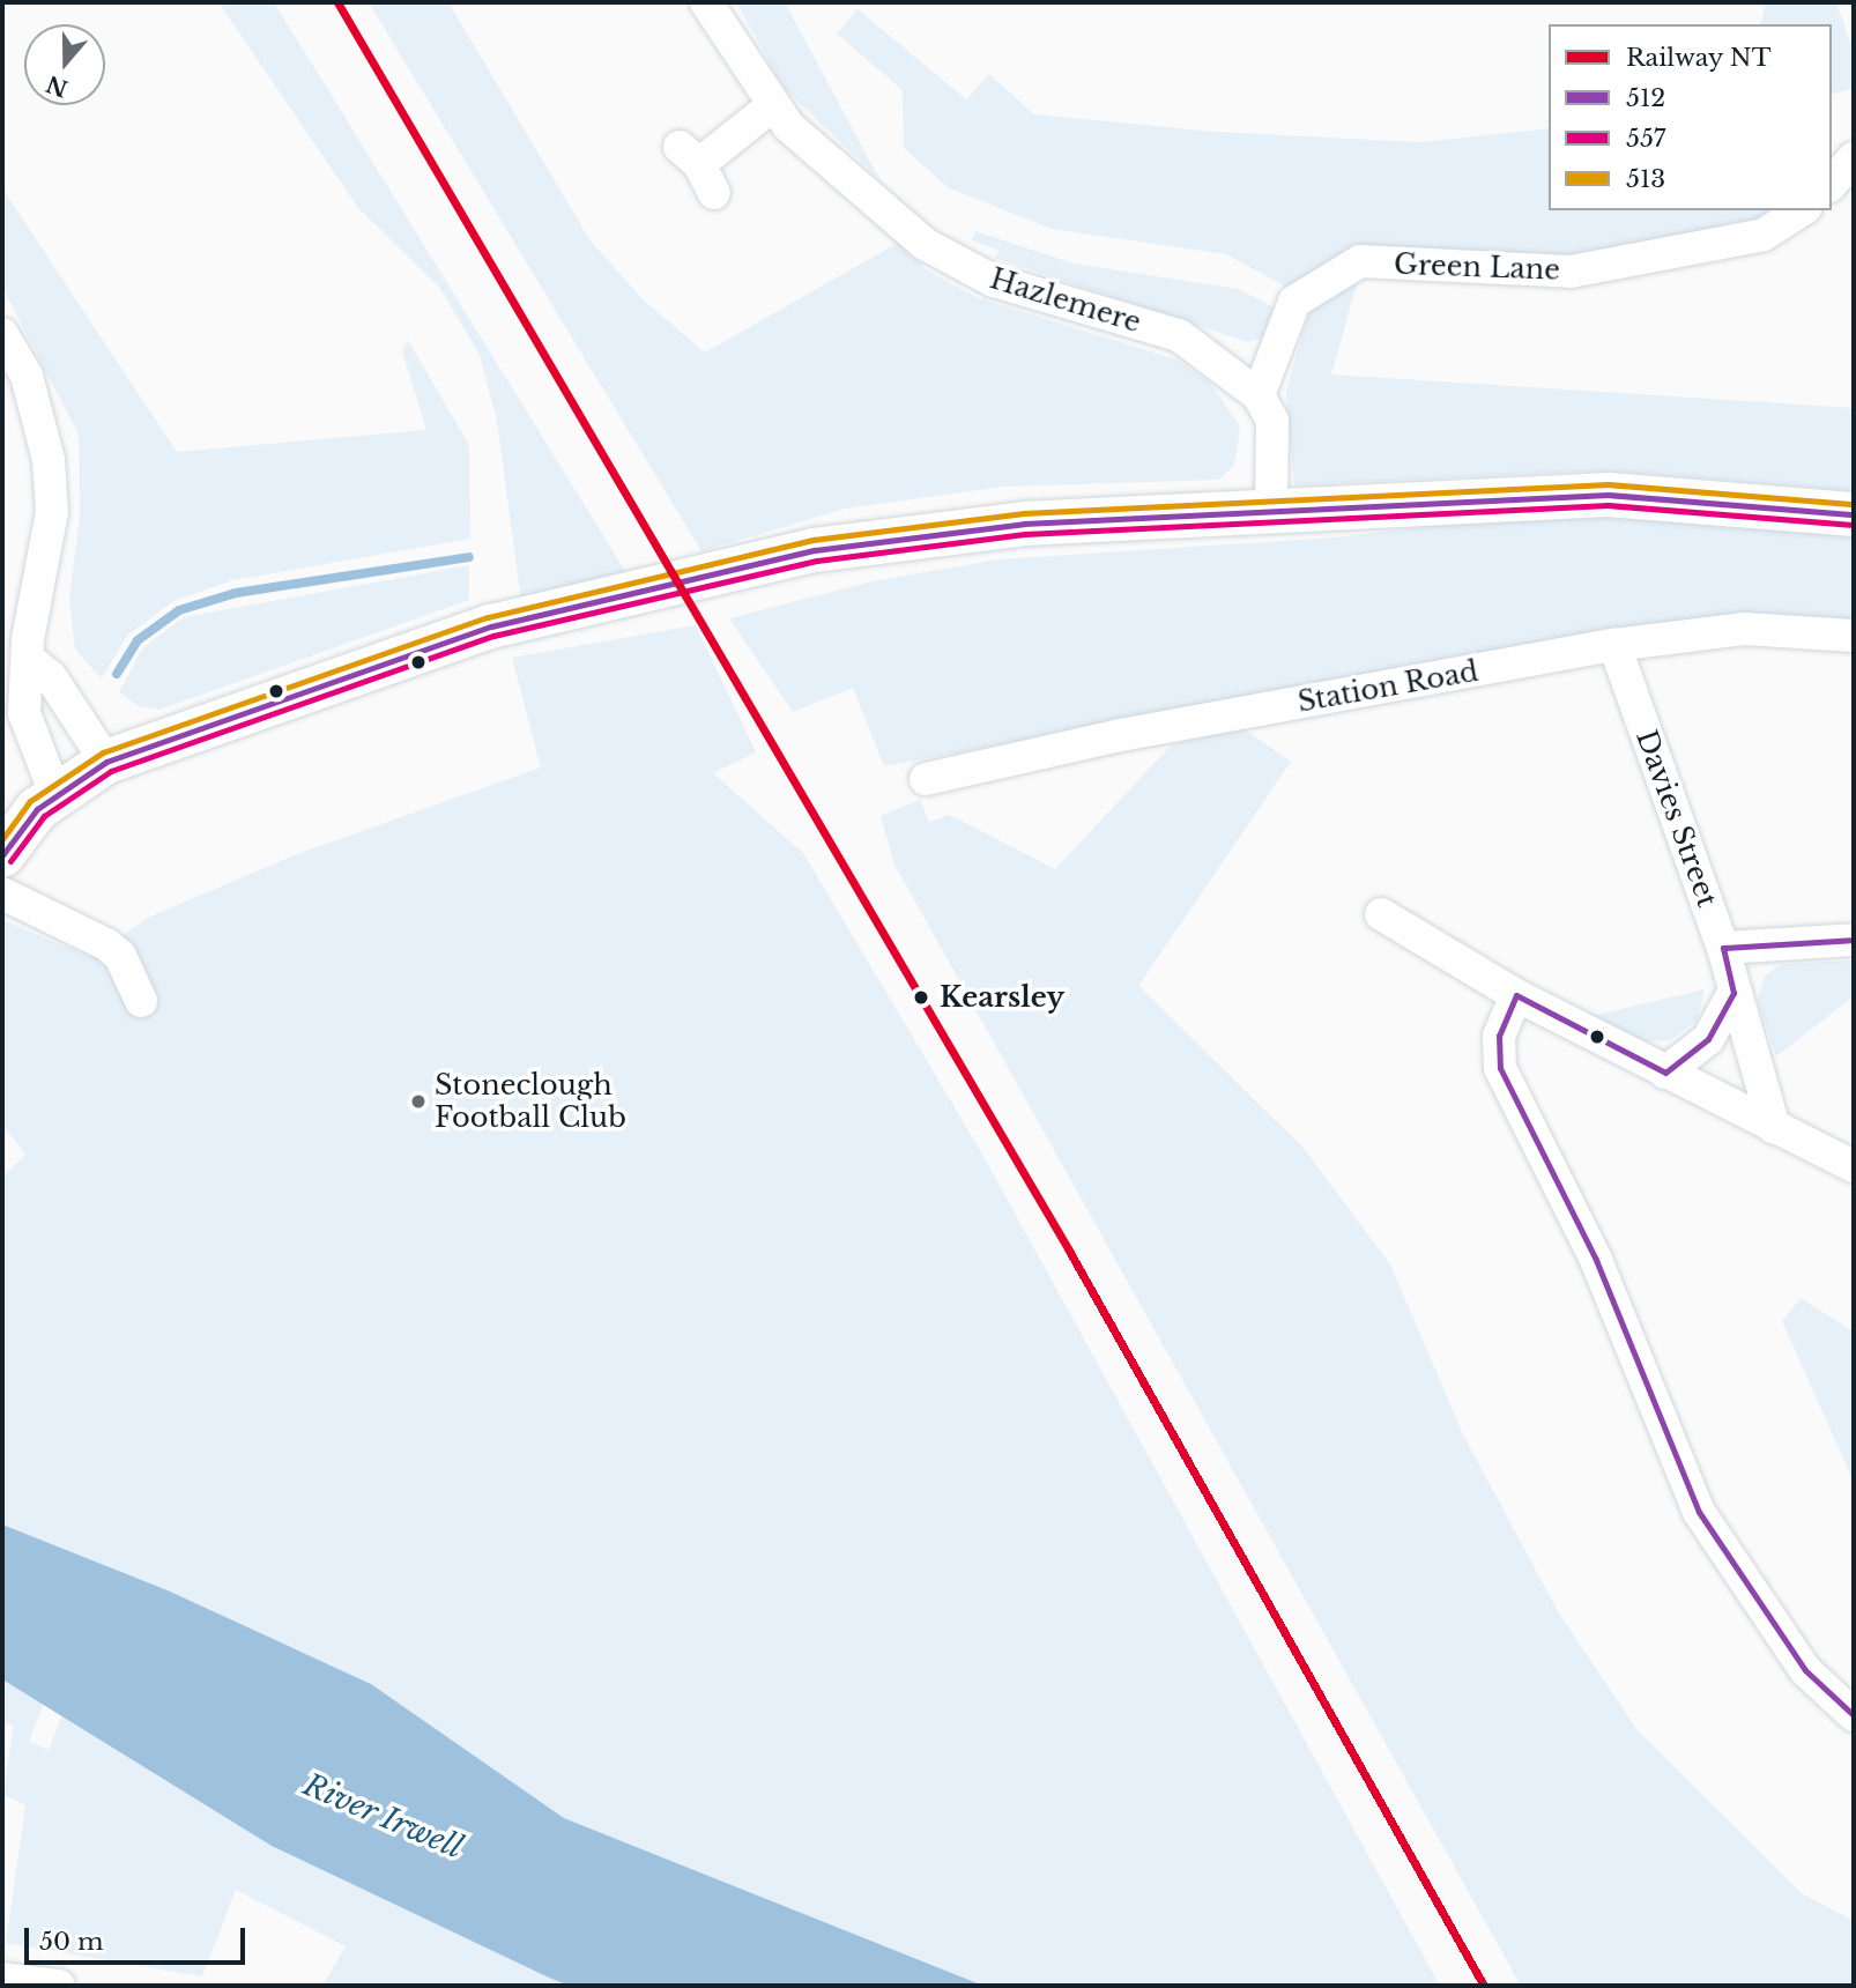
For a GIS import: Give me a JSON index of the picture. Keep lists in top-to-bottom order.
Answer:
{
  "streets": {
    "street": [
      "Green Lane",
      "Hazlemere",
      "Station Road",
      "Davies Street"
    ]
  },
  "crossings": [
    ["Green Lane", "Hazlemere"],
    ["Station Road", "Davies Street"]
  ],
  "water": ["River Irwell"],
  "places": ["Kearsley", "Stoneclough Football Club"],
  "lines": [
    "rail line NT",
    "transit line 513",
    "transit line 512",
    "transit line 557"
  ],
  "legend": [
    "Railway NT",
    "512",
    "557",
    "513"
  ],
  "scale_bar": "50 m",
  "north": "bottom"
}
